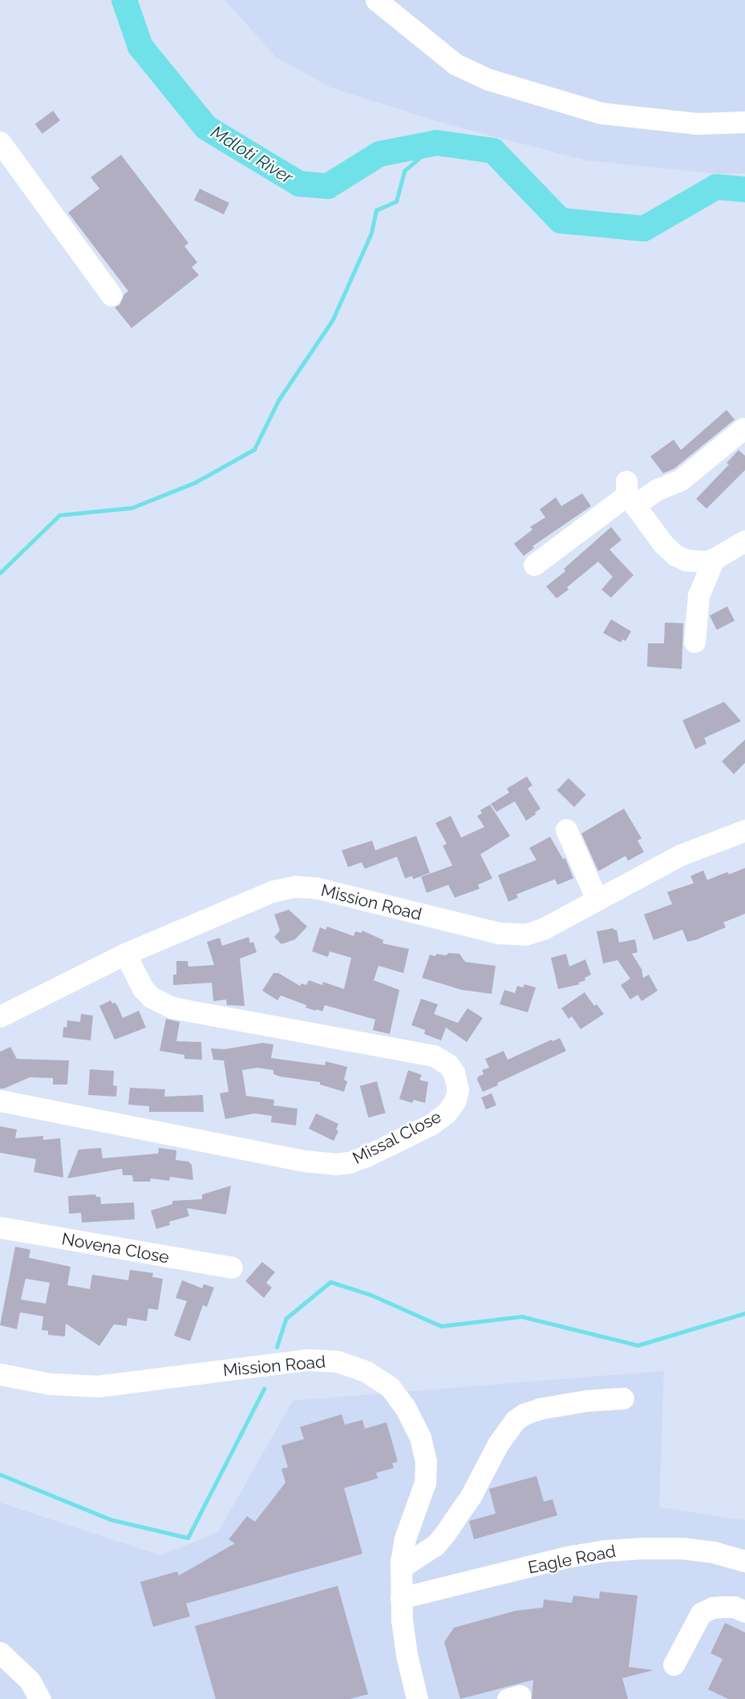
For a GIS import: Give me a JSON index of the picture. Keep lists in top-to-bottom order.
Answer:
{
  "streets": {
    "street": [
      "Mission Road",
      "Missal Close",
      "Novena Close",
      "Eagle Road"
    ]
  },
  "crossings": [
    ["Mission Road", "Missal Close"],
    ["Mission Road", "Eagle Road"]
  ],
  "water": ["Mdloti River"]
}
